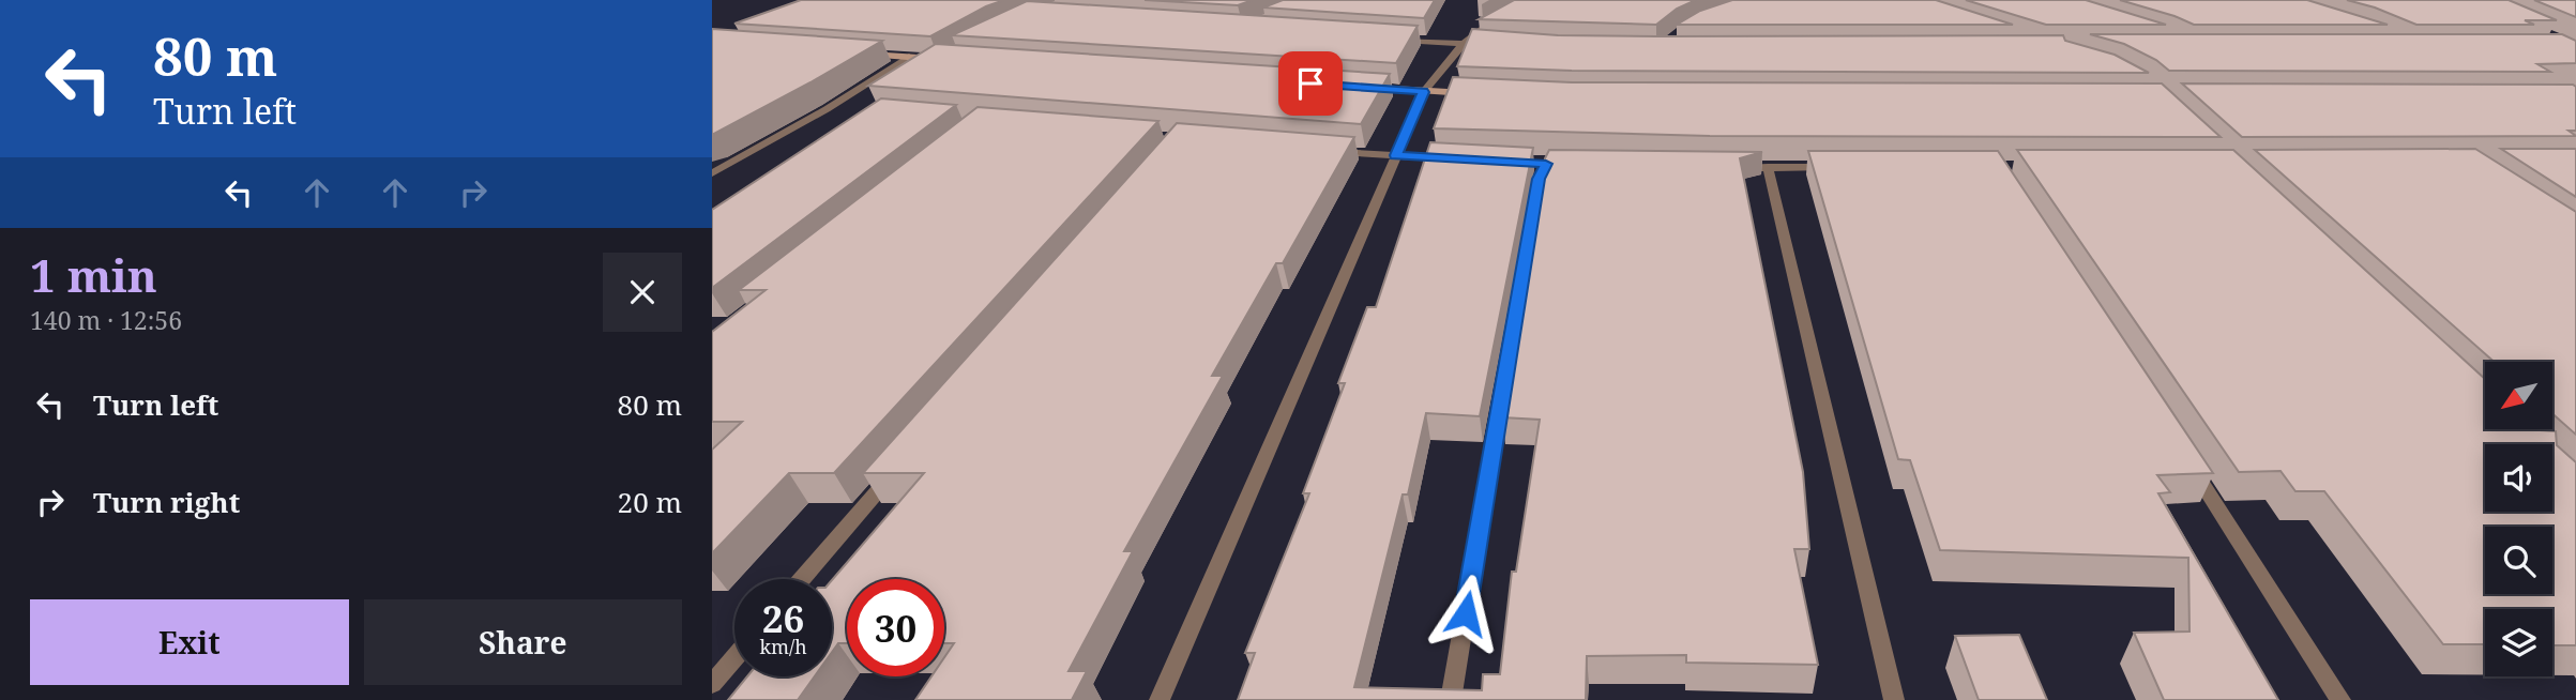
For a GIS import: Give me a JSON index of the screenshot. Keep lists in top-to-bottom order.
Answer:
{
  "north": "bottom left",
  "page": {
    "turn": ["80 m", "Turn left"],
    "heading": ["1 min", "140 m · 12:56"],
    "list": [
      {
        "name": "Turn left",
        "value": "80 m"
      },
      {
        "name": "Turn right",
        "value": "20 m"
      }
    ],
    "speed": "26 km/h",
    "limit": "30",
    "buttons": ["Exit", "Share"]
  }
}
